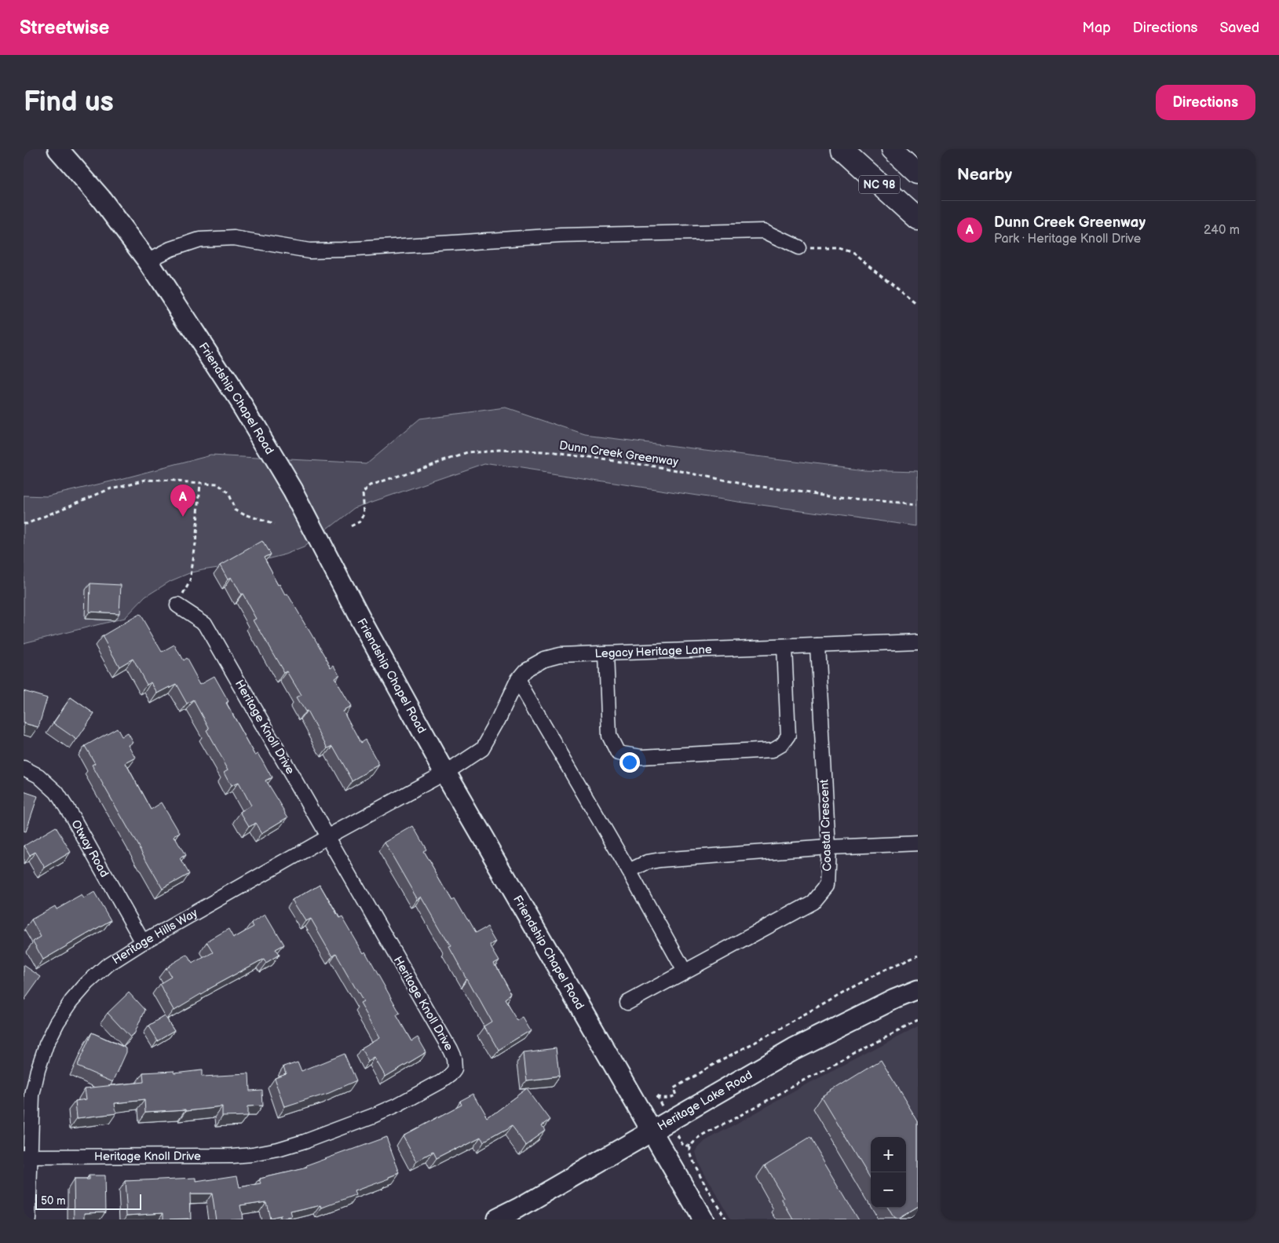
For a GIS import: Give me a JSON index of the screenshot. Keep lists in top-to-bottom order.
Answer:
{
  "streets": {
    "highway": ["NC 98"],
    "street": [
      "Friendship Chapel Road",
      "Legacy Heritage Lane",
      "Heritage Knoll Drive",
      "Coastal Crescent",
      "Otway Road",
      "Heritage Hills Way",
      "Heritage Lake Road"
    ],
    "path": ["Dunn Creek Greenway"]
  },
  "crossings": [
    ["Friendship Chapel Road", "Legacy Heritage Lane"],
    ["Friendship Chapel Road", "Heritage Hills Way"],
    ["Friendship Chapel Road", "Heritage Lake Road"],
    ["Legacy Heritage Lane", "Coastal Crescent"],
    ["Legacy Heritage Lane", "Heritage Hills Way"],
    ["Heritage Knoll Drive", "Heritage Hills Way"],
    ["Otway Road", "Heritage Hills Way"]
  ],
  "scale_bar": "50 m",
  "page": {
    "header": "Streetwise",
    "nav": ["Map", "Directions", "Saved"],
    "buttons": "Directions",
    "title": "Find us",
    "heading": "Nearby",
    "list": [
      {
        "mark": "A",
        "name": "Dunn Creek Greenway",
        "note": "Park · Heritage Knoll Drive",
        "value": "240 m"
      }
    ],
    "pins": "A",
    "map_buttons": ["+", "−"],
    "scale": "50 m"
  }
}
